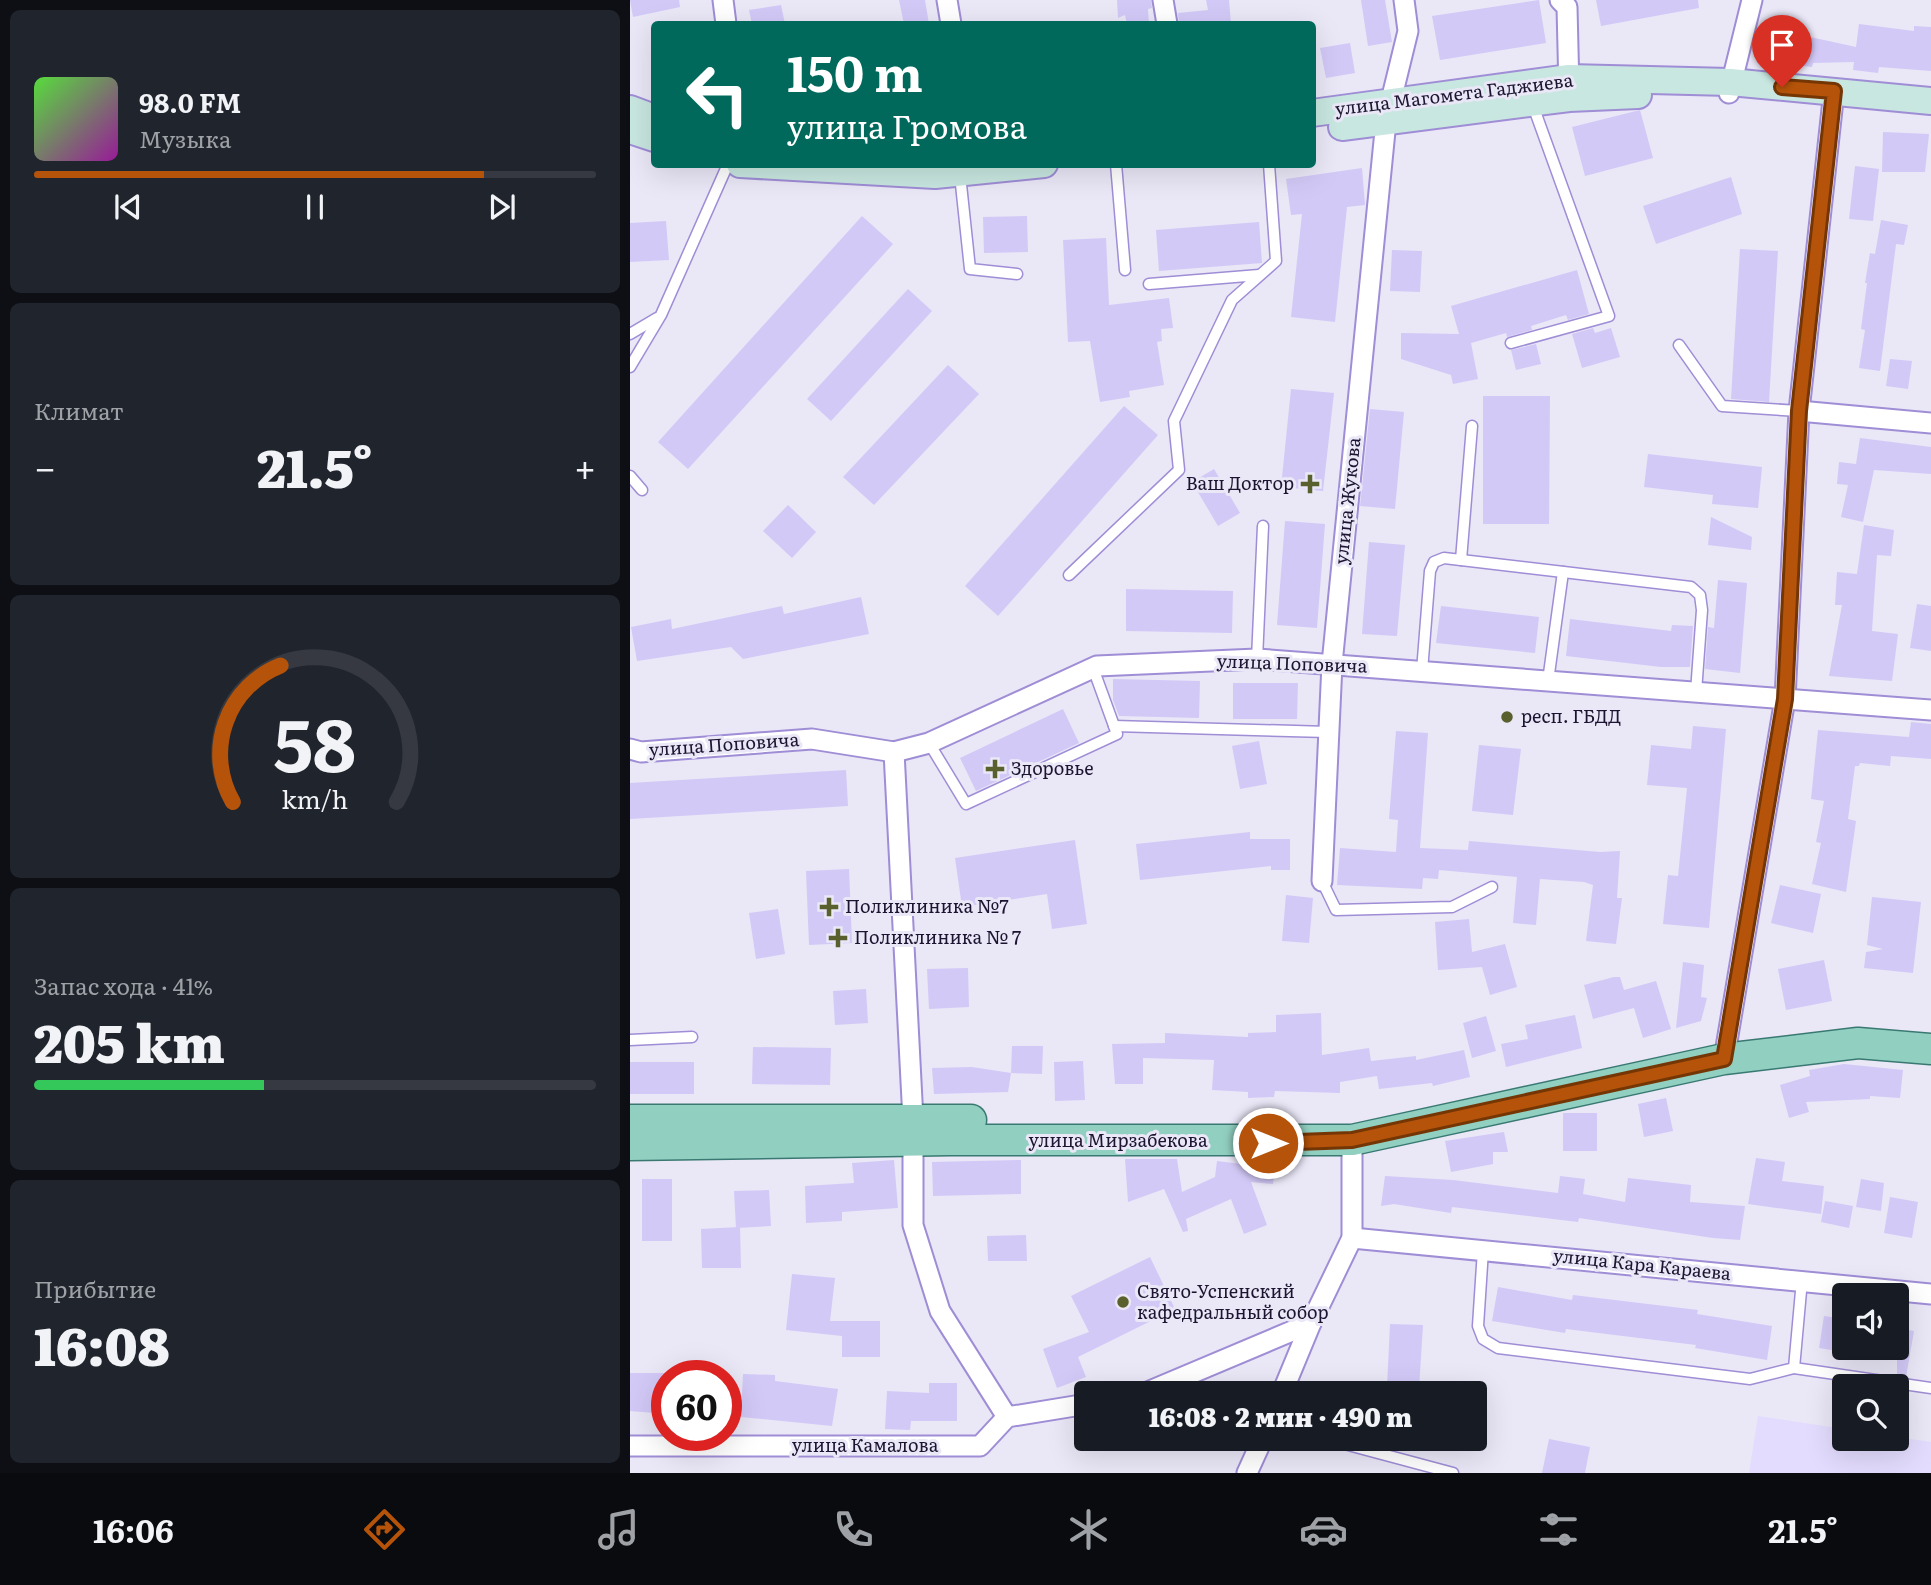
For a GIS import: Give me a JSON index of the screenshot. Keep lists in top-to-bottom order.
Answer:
{
  "streets": {
    "main road": ["улица Магомета Гаджиева", "улица Мирзабекова"],
    "street": [
      "улица Жукова",
      "улица Поповича",
      "улица Кара Караева",
      "улица Камалова"
    ]
  },
  "crossings": [
    ["улица Магомета Гаджиева", "улица Жукова"],
    ["улица Жукова", "улица Поповича"]
  ],
  "places": {
    "health": [
      "Ваш Доктор",
      "Здоровье",
      "Поликлиника №7",
      "Поликлиника № 7"
    ],
    "other": ["респ. ГБДД", "Свято-Успенский кафедральный собор"]
  },
  "page": {
    "turn": ["150 m", "улица Громова"],
    "song": ["98.0 FM", "Музыка"],
    "tile": [
      "Климат",
      ["Запас хода · 41%", "205 km"],
      ["Прибытие", "16:08"]
    ],
    "heat": ["−", "21.5°", "+"],
    "limit": "60",
    "trip": "16:08 · 2 мин · 490 m",
    "tabs": ["16:06", "21.5°"],
    "gauge": ["58", "km/h"]
  }
}
